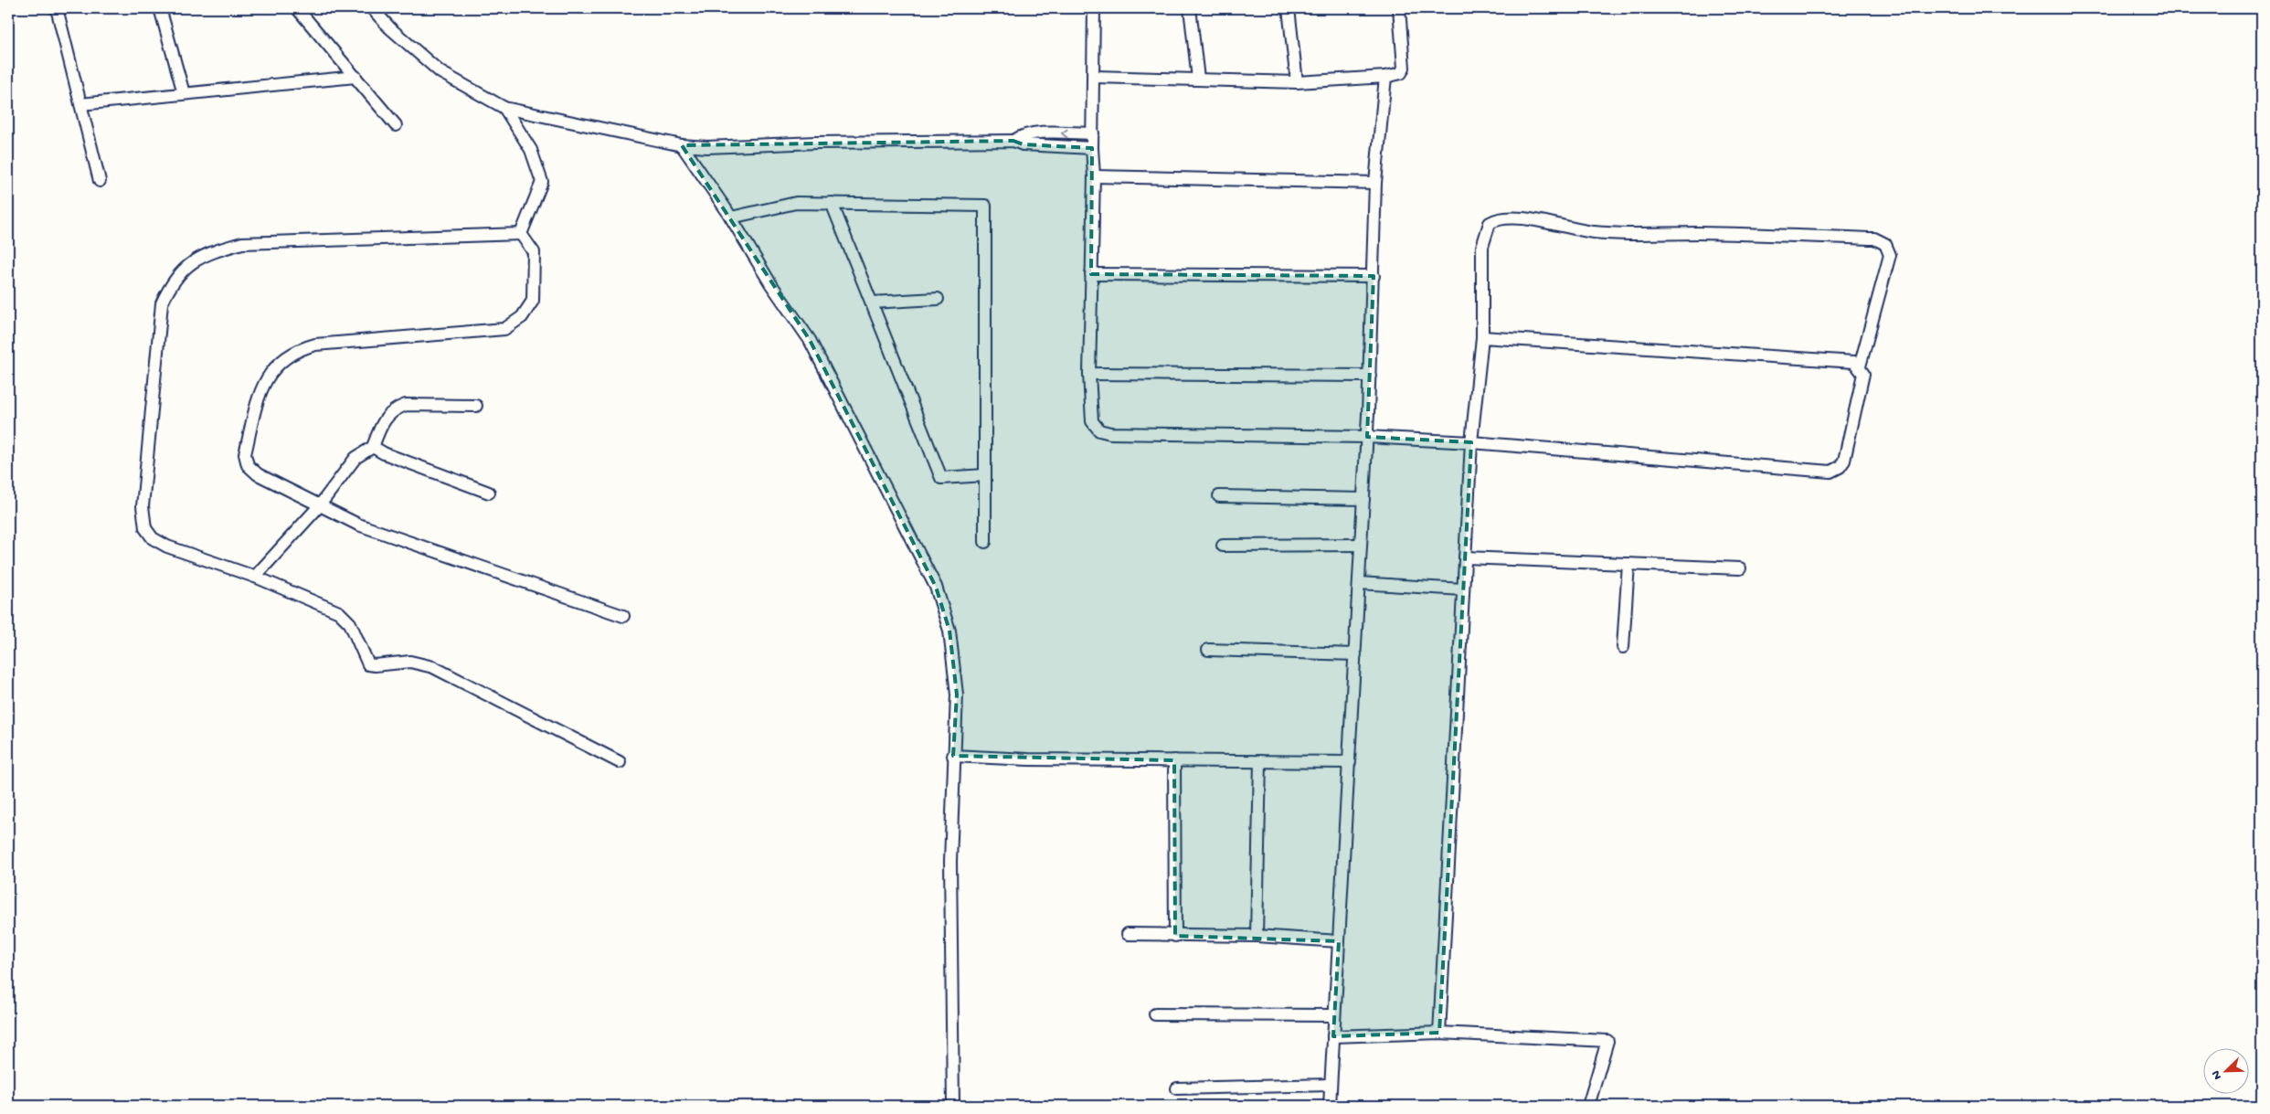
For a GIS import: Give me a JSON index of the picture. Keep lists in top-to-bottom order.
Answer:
{
  "north": "bottom left"
}
